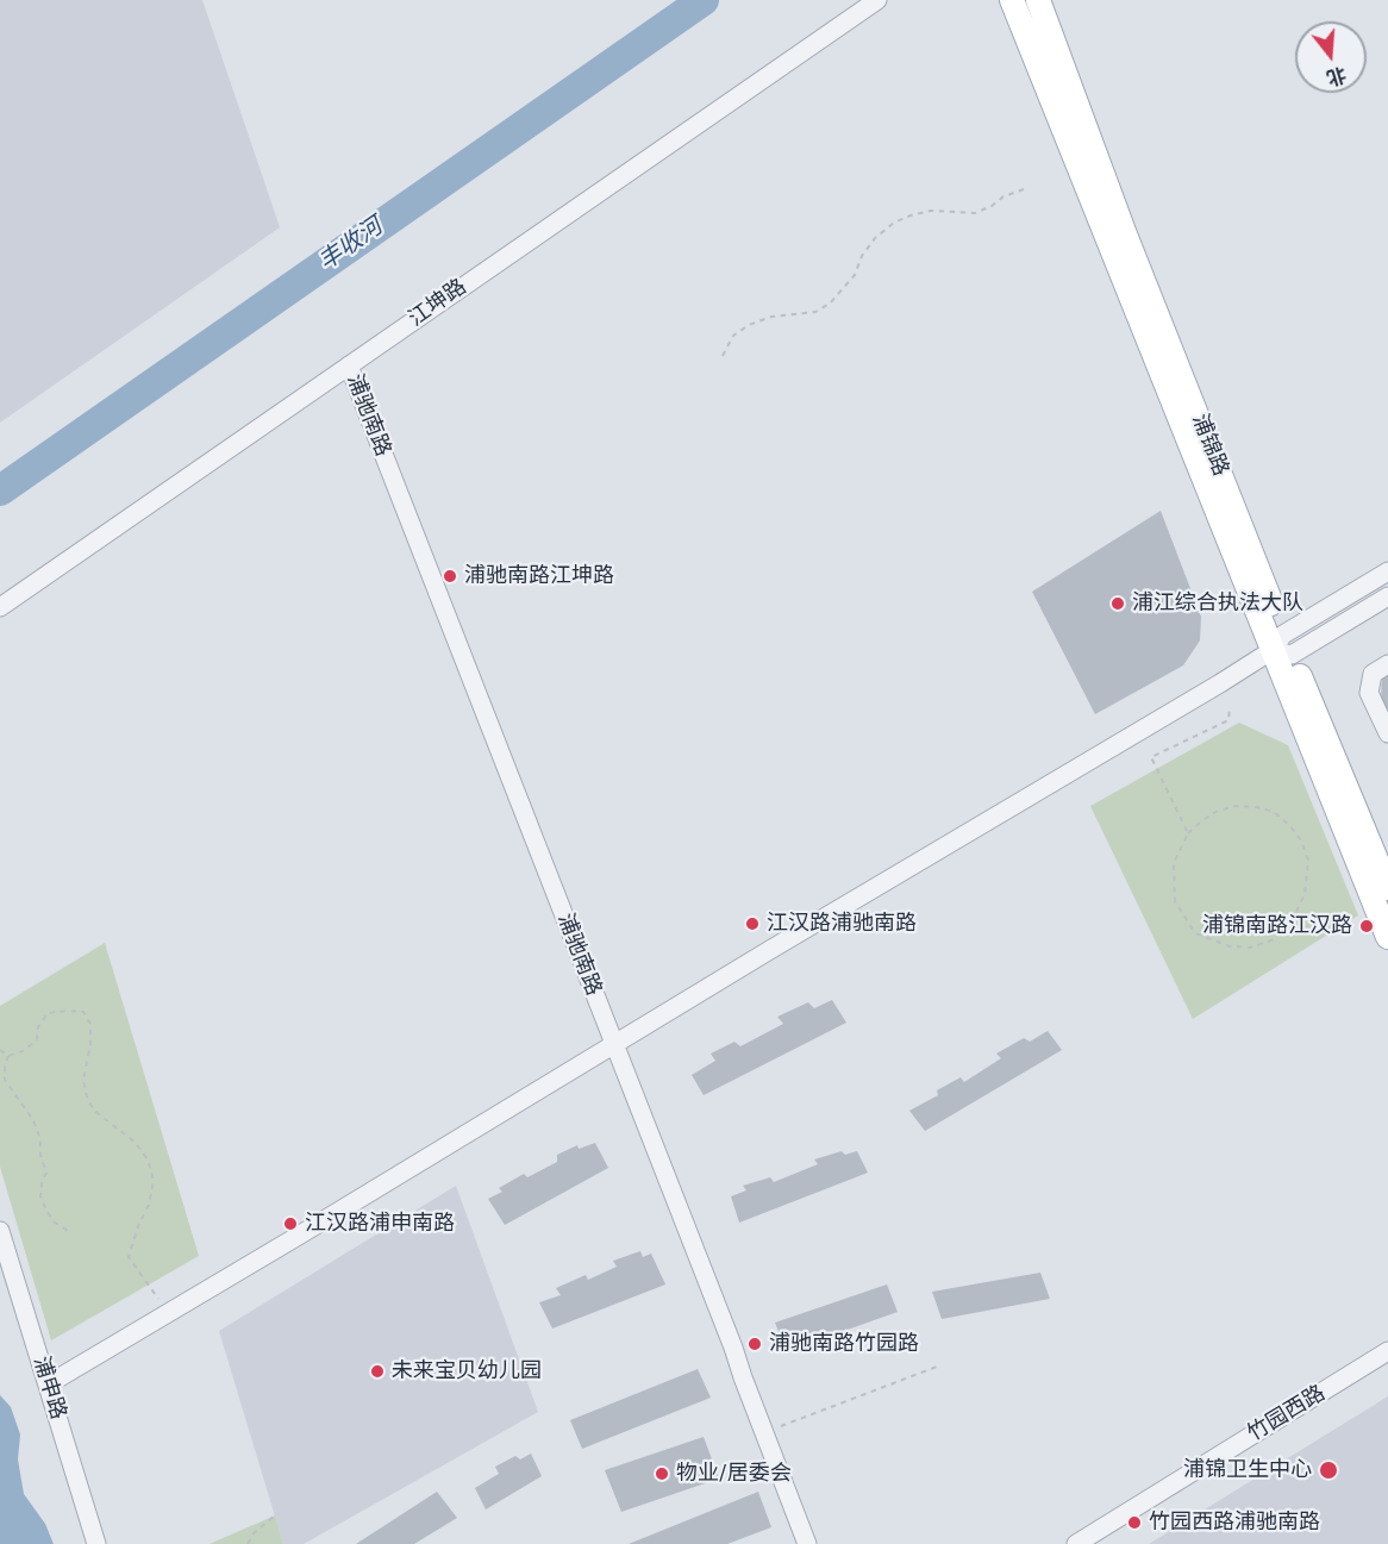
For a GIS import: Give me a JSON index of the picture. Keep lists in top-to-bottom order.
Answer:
{
  "streets": {
    "main road": ["浦锦路"],
    "street": [
      "江坤路",
      "浦驰南路",
      "浦申路",
      "竹园西路"
    ]
  },
  "crossings": [
    ["江坤路", "浦驰南路"]
  ],
  "water": ["丰收河"],
  "places": [
    "浦驰南路江坤路",
    "浦江综合执法大队",
    "江汉路浦驰南路",
    "浦锦南路江汉路",
    "江汉路浦申南路",
    "浦驰南路竹园路",
    "未来宝贝幼儿园",
    "浦锦卫生中心",
    "物业/居委会",
    "竹园西路浦驰南路"
  ],
  "north": "bottom"
}
